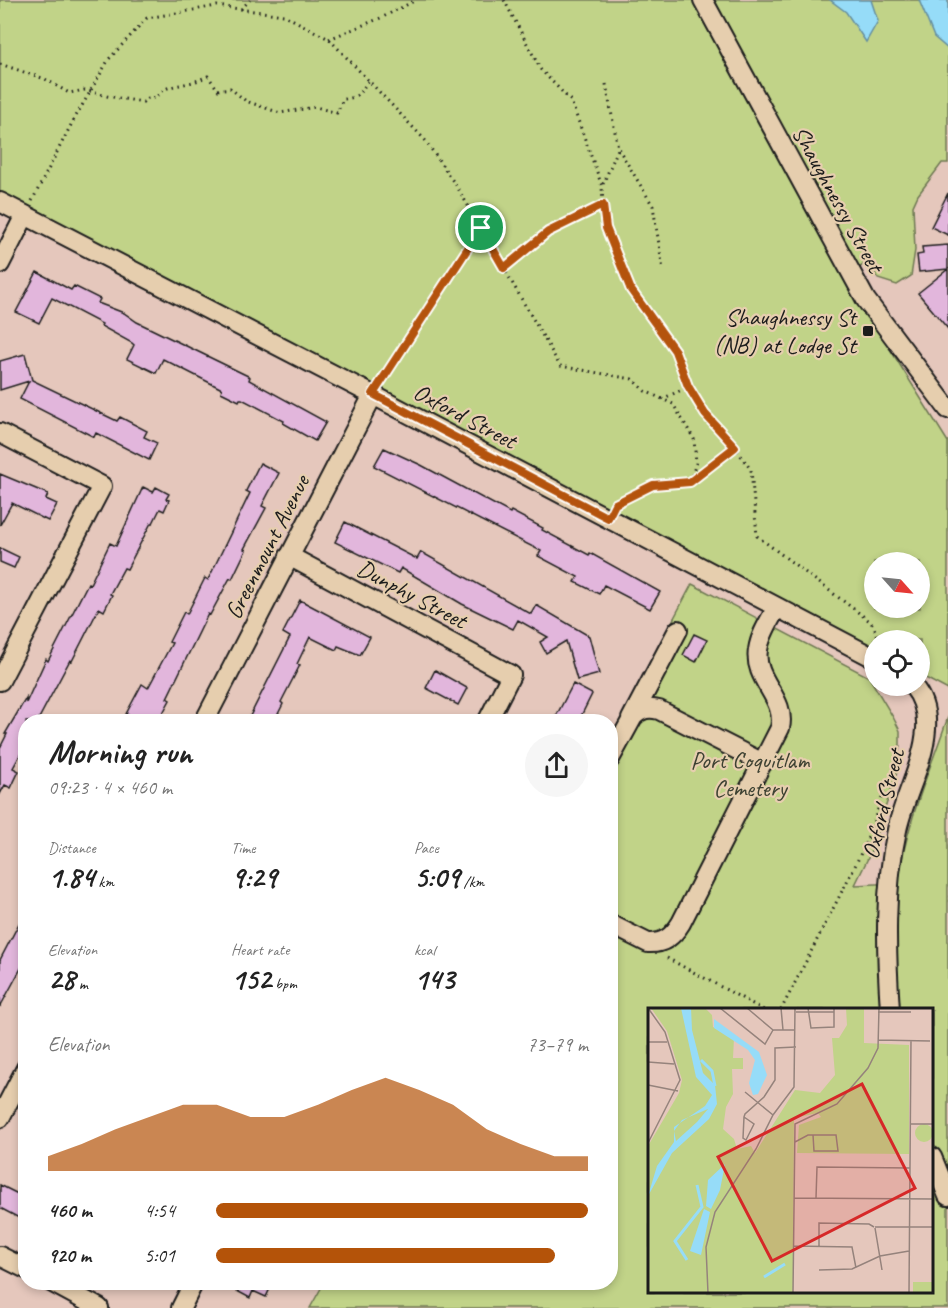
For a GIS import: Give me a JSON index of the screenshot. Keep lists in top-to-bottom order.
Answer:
{
  "streets": {
    "street": [
      "Shaughnessy Street",
      "Oxford Street",
      "Greenmount Avenue",
      "Dunphy Street"
    ]
  },
  "crossings": [
    ["Oxford Street", "Greenmount Avenue"],
    ["Greenmount Avenue", "Dunphy Street"]
  ],
  "parks": ["Port Coquitlam Cemetery"],
  "places": {
    "transit": ["Shaughnessy St (NB) at Lodge St"]
  },
  "north": "bottom right",
  "page": {
    "heading": ["Morning run", "09:23 · 4 × 460 m"],
    "stats": [
      ["Distance", "1.84 km"],
      ["Time", "9:29"],
      ["Pace", "5:09 /km"],
      ["Elevation", "28 m"],
      ["Heart rate", "152 bpm"],
      ["kcal", "143"]
    ],
    "chart": ["Elevation", "73–79 m"],
    "list": [
      {
        "name": "460 m",
        "note": "4:54"
      },
      {
        "name": "920 m",
        "note": "5:01"
      }
    ]
  }
}
